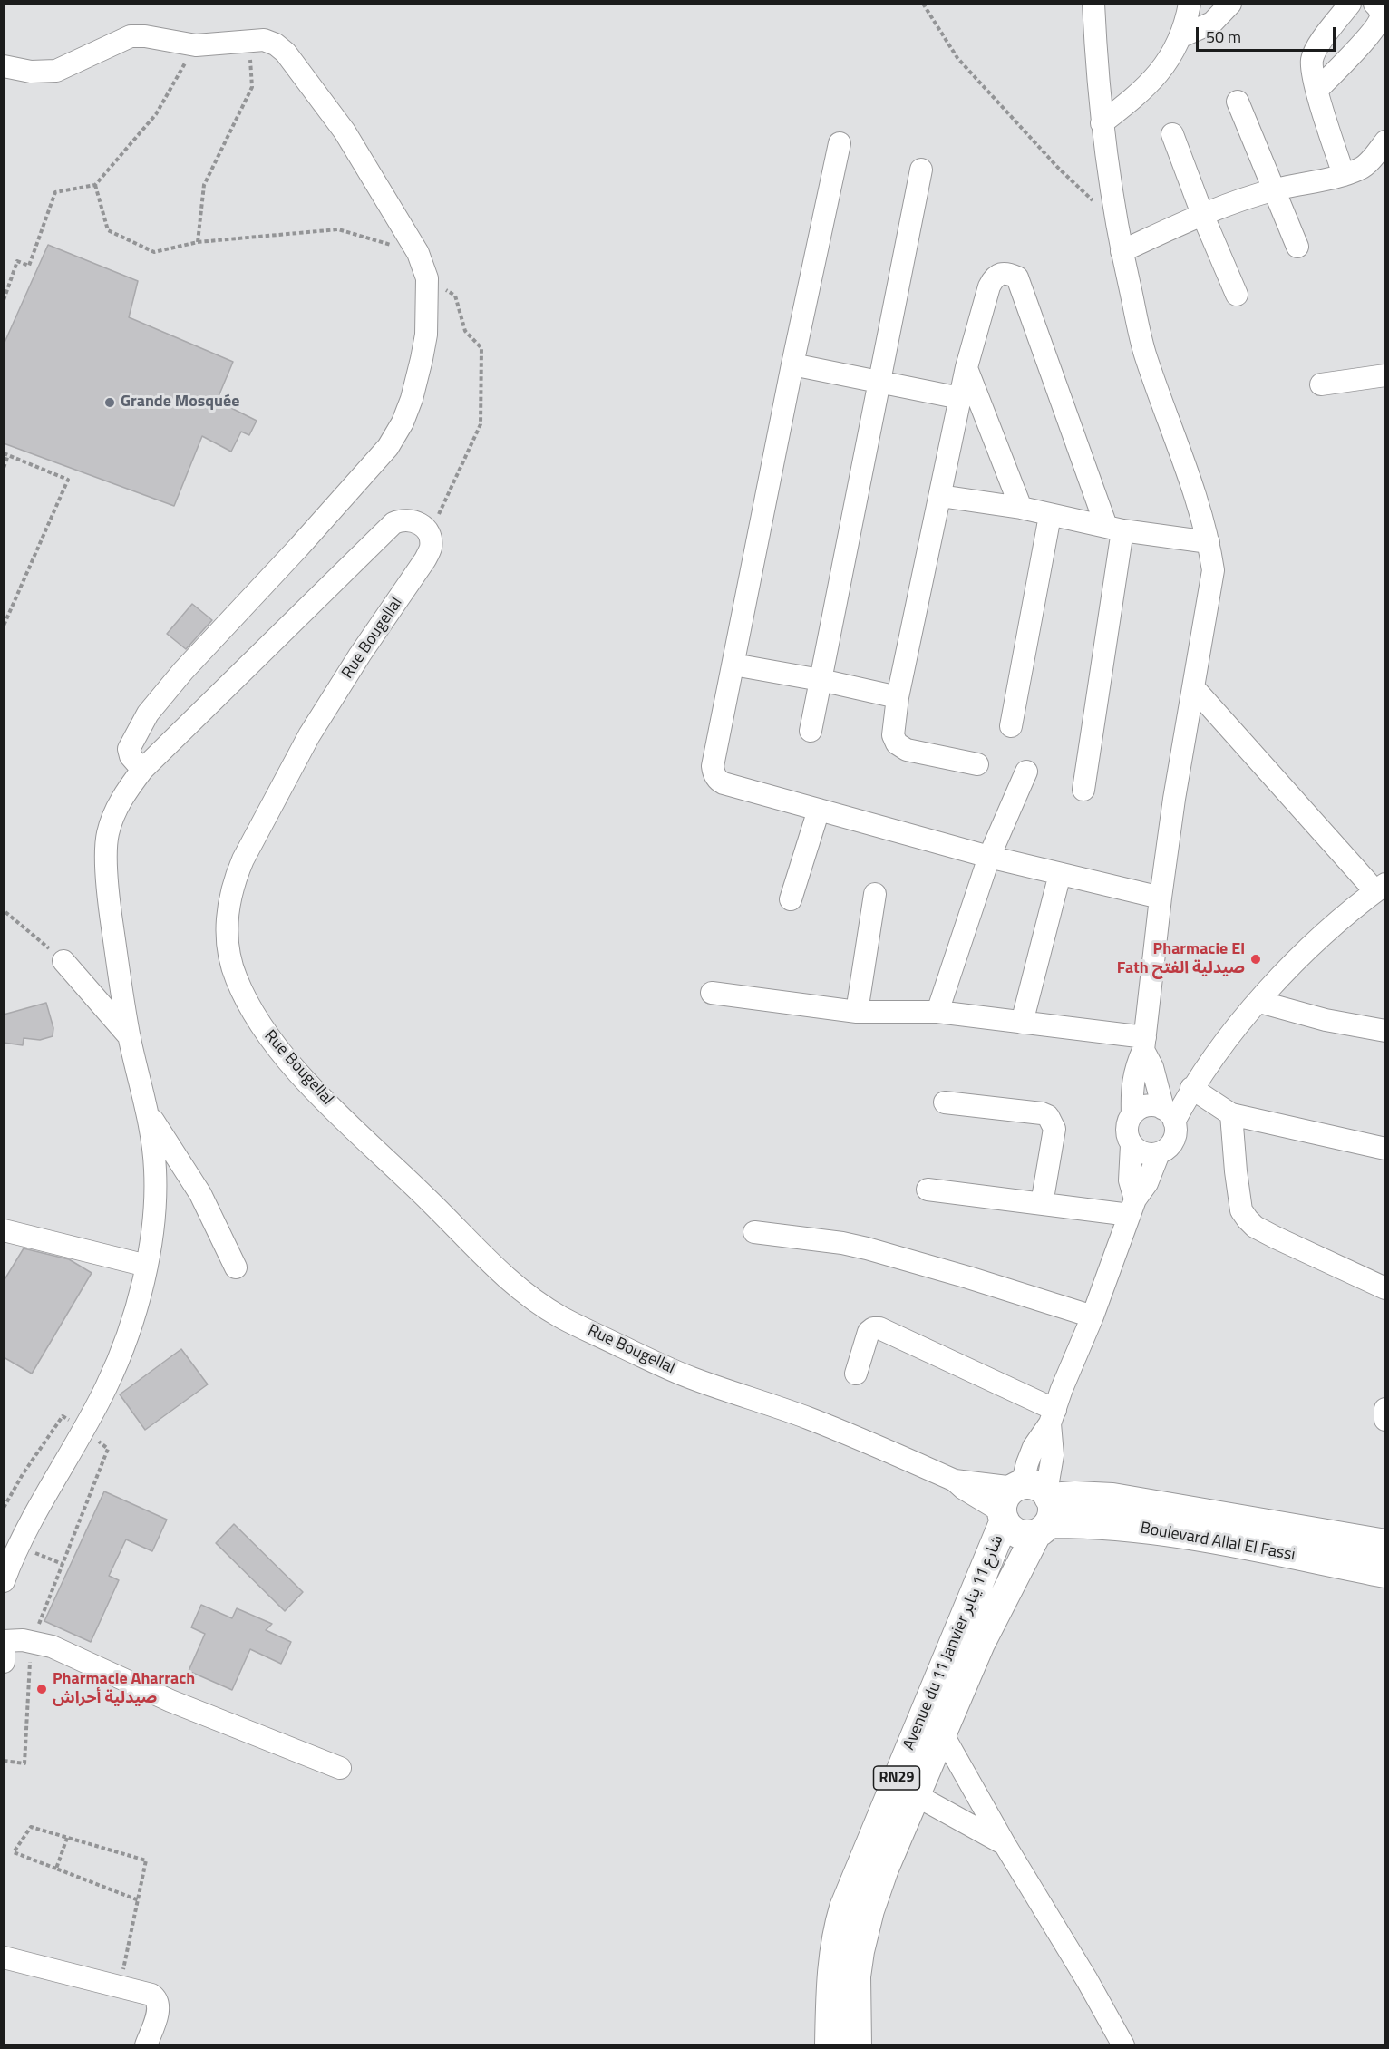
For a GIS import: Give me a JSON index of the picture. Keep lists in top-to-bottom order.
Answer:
{
  "streets": {
    "main road": ["Boulevard Allal El Fassi", "Avenue du 11 Janvier شارع 11 يناير", "RN29"],
    "street": ["Rue Bougellal"]
  },
  "crossings": [
    ["Rue Bougellal", "Boulevard Allal El Fassi"],
    ["Rue Bougellal", "Avenue du 11 Janvier شارع 11 يناير"],
    ["Boulevard Allal El Fassi", "Avenue du 11 Janvier شارع 11 يناير"]
  ],
  "places": ["Grande Mosquée", "Pharmacie El Fath صيدلية الفتح", "Pharmacie Aharrach صيدلية أحراش"],
  "scale_bar": "50 m"
}
